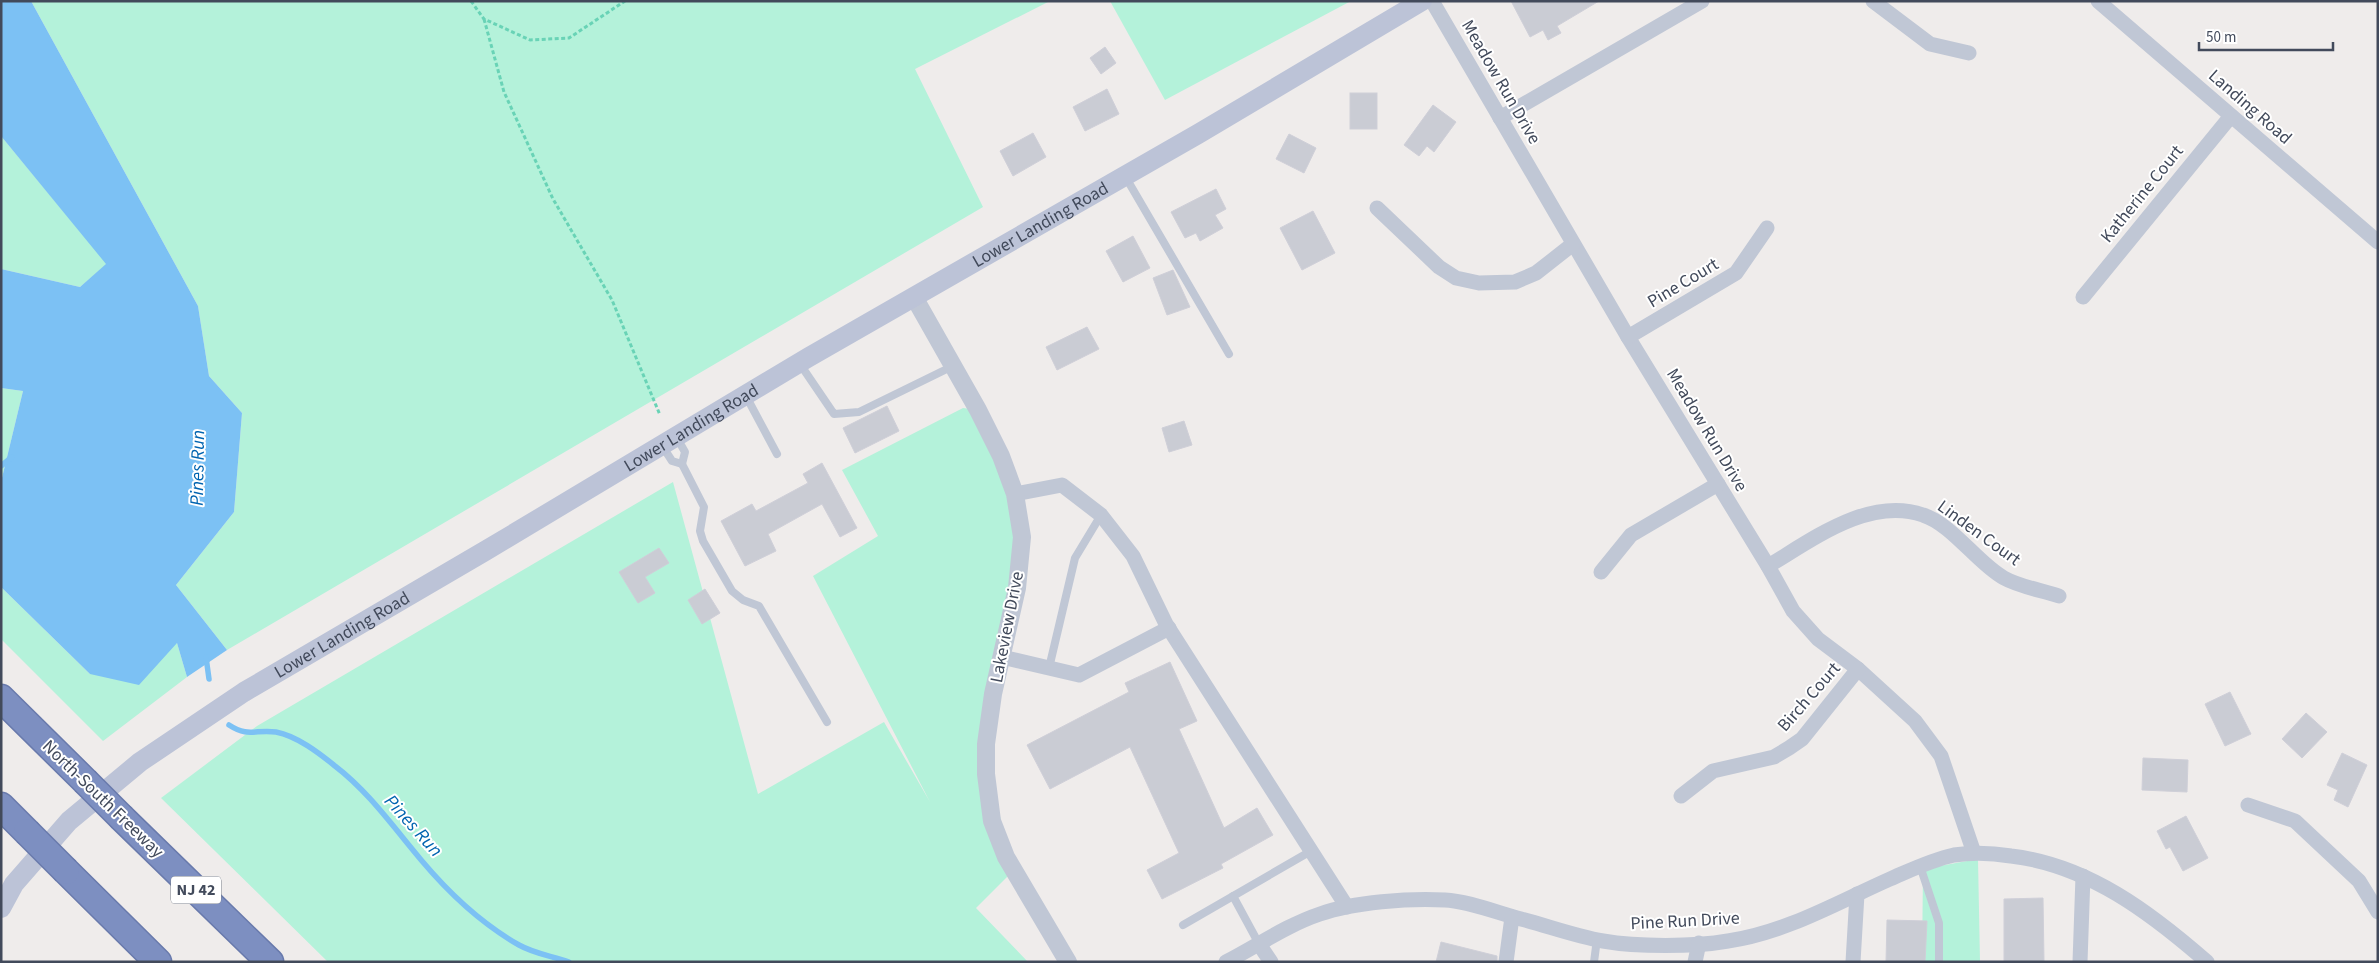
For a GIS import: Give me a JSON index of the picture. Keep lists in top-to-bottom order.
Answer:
{
  "streets": {
    "highway": ["North-South Freeway", "NJ 42"],
    "main road": ["Lower Landing Road"],
    "street": [
      "Meadow Run Drive",
      "Landing Road",
      "Katherine Court",
      "Pine Court",
      "Linden Court",
      "Lakeview Drive",
      "Birch Court",
      "Pine Run Drive"
    ]
  },
  "crossings": [
    ["Meadow Run Drive", "Pine Court"],
    ["Meadow Run Drive", "Linden Court"],
    ["Meadow Run Drive", "Birch Court"],
    ["Meadow Run Drive", "Pine Run Drive"],
    ["Landing Road", "Katherine Court"],
    ["Lower Landing Road", "Lakeview Drive"]
  ],
  "water": ["Pines Run"],
  "scale_bar": "50 m"
}
